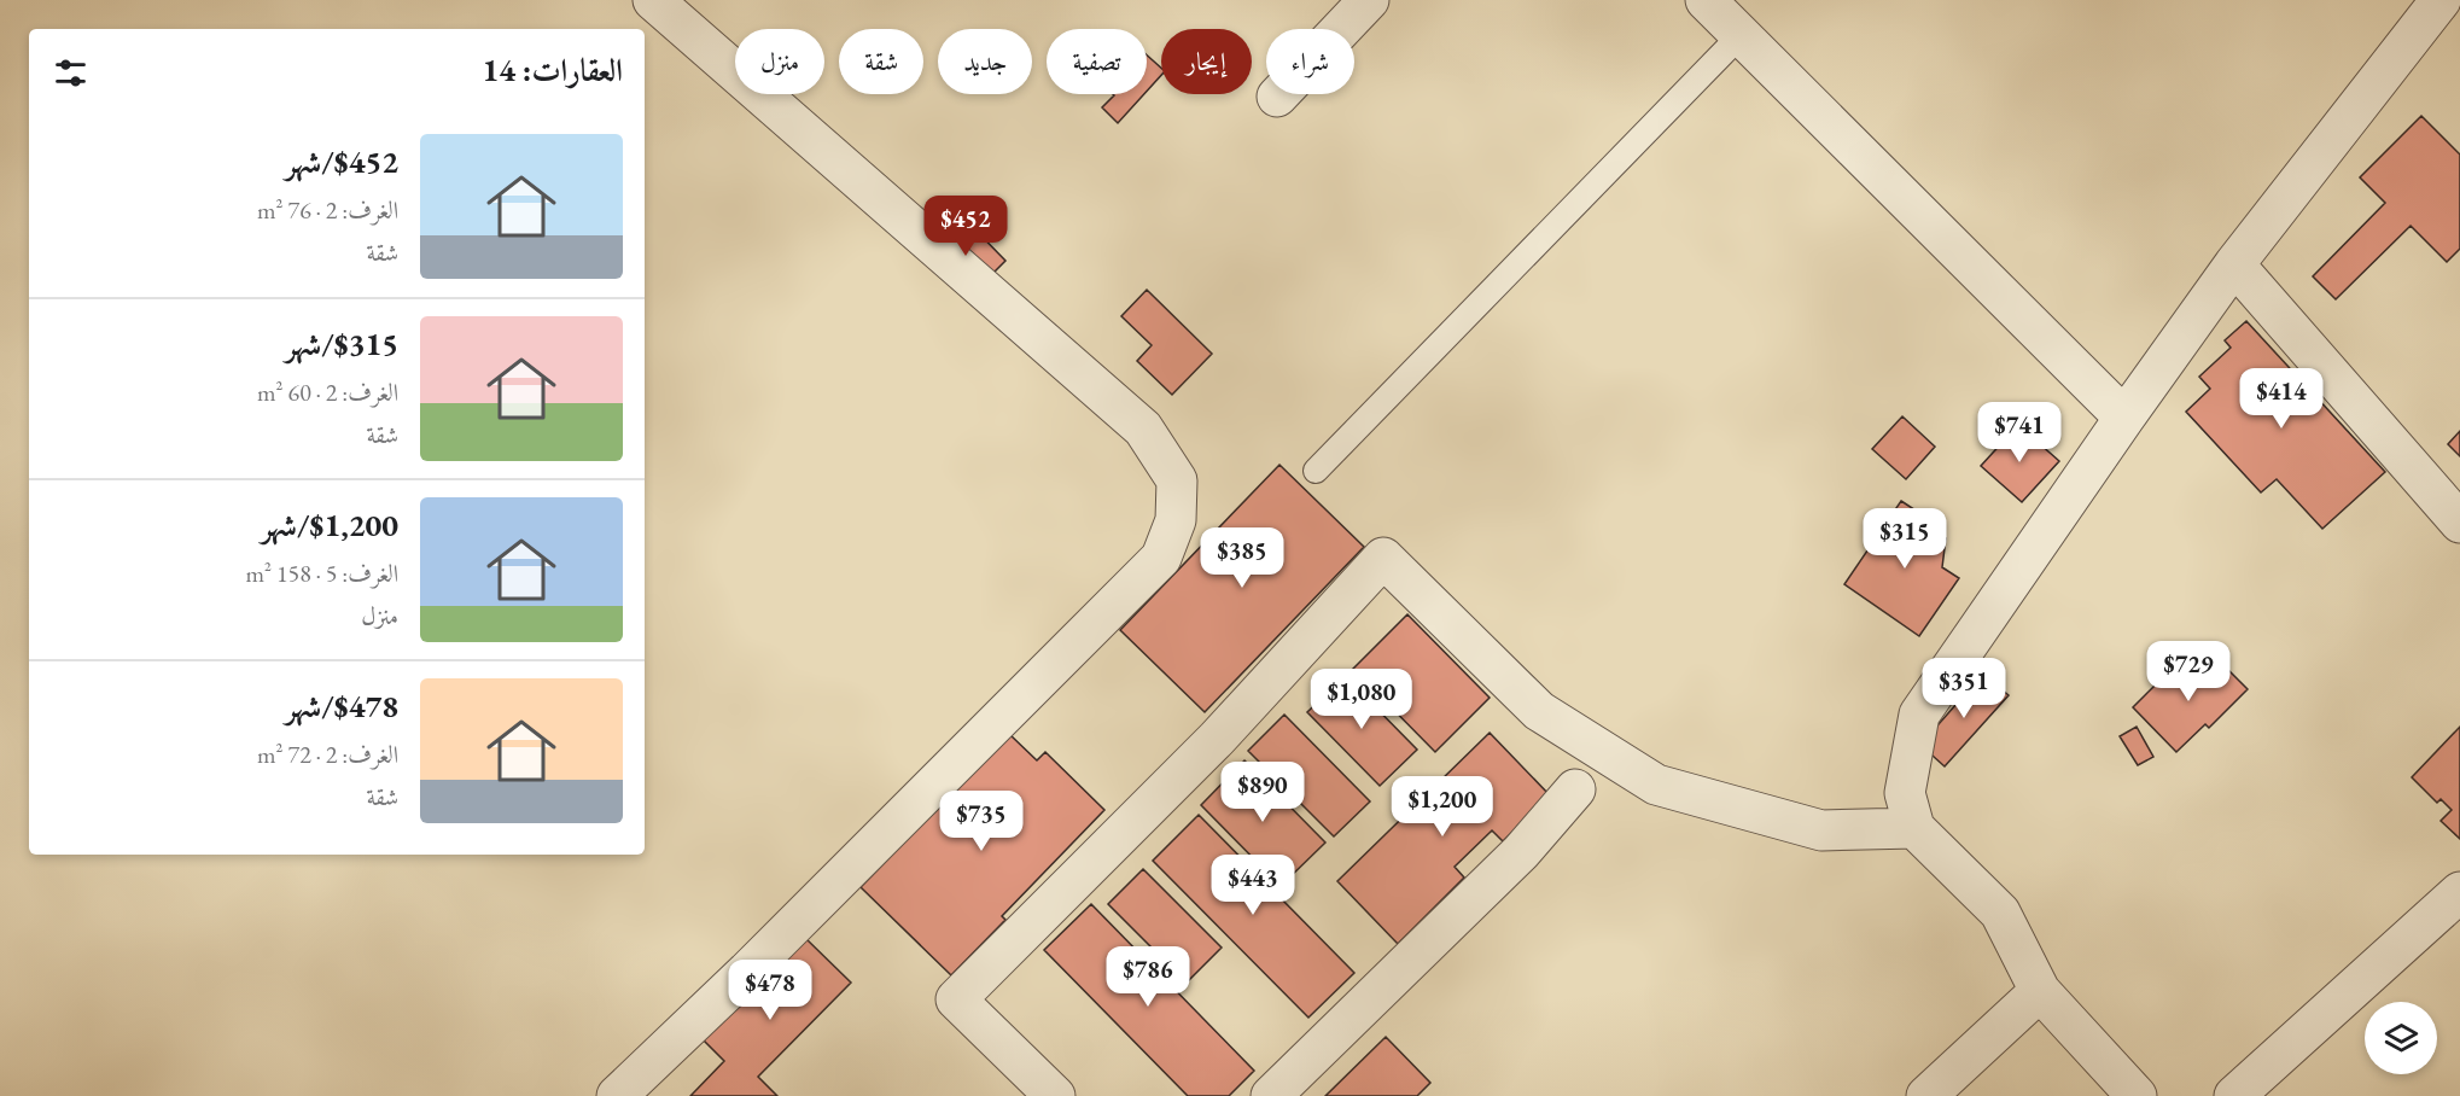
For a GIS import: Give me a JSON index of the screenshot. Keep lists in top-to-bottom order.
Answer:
{
  "page": {
    "chip": [
      "شراء",
      "إيجار",
      "تصفية",
      "جديد",
      "شقة",
      "منزل"
    ],
    "heading": "العقارات: 14",
    "list": [
      {
        "name": "$452/شهر",
        "note": "الغرف: 2 · 76 m² · شقة"
      },
      {
        "name": "$315/شهر",
        "note": "الغرف: 2 · 60 m² · شقة"
      },
      {
        "name": "$1,200/شهر",
        "note": "الغرف: 5 · 158 m² · منزل"
      },
      {
        "name": "$478/شهر",
        "note": "الغرف: 2 · 72 m² · شقة"
      }
    ],
    "price": [
      "$452",
      "$414",
      "$741",
      "$315",
      "$385",
      "$729",
      "$351",
      "$1,080",
      "$890",
      "$1,200",
      "$735",
      "$443",
      "$786",
      "$478"
    ]
  }
}
